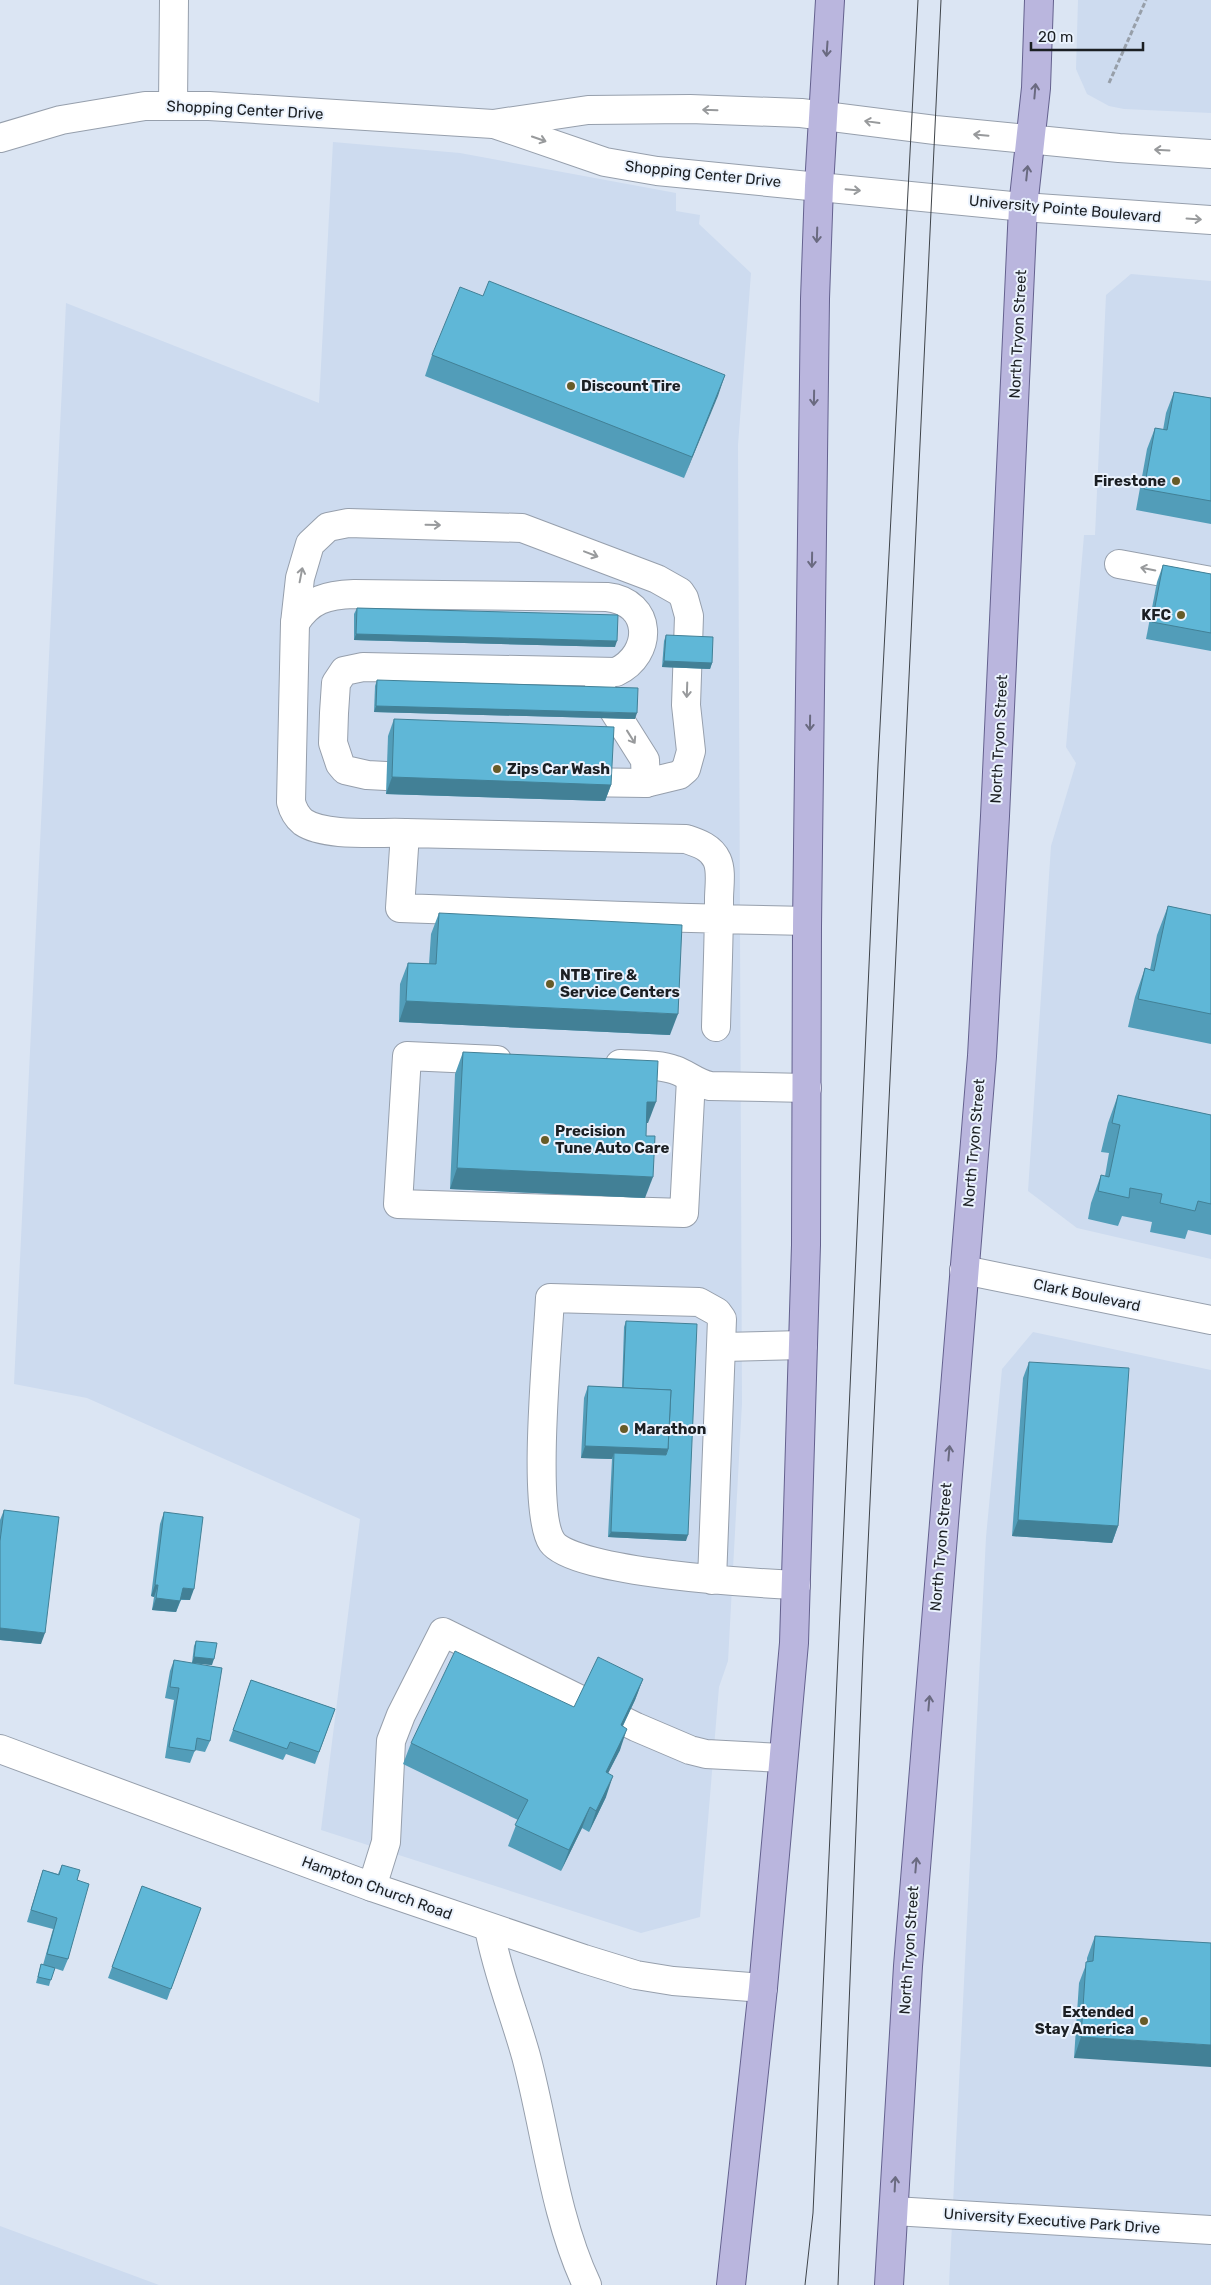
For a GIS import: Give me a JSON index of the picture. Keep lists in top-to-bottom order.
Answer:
{
  "streets": {
    "main road": ["North Tryon Street"],
    "street": [
      "Shopping Center Drive",
      "University Pointe Boulevard",
      "Clark Boulevard",
      "Hampton Church Road",
      "University Executive Park Drive"
    ]
  },
  "crossings": [
    ["Shopping Center Drive", "University Pointe Boulevard"],
    ["Shopping Center Drive", "North Tryon Street"],
    ["University Pointe Boulevard", "North Tryon Street"],
    ["North Tryon Street", "Clark Boulevard"],
    ["North Tryon Street", "University Executive Park Drive"]
  ],
  "places": [
    "Discount Tire",
    "Firestone",
    "KFC",
    "Zips Car Wash",
    "NTB Tire & Service Centers",
    "Precision Tune Auto Care",
    "Marathon",
    "Extended Stay America"
  ],
  "scale_bar": "20 m"
}
